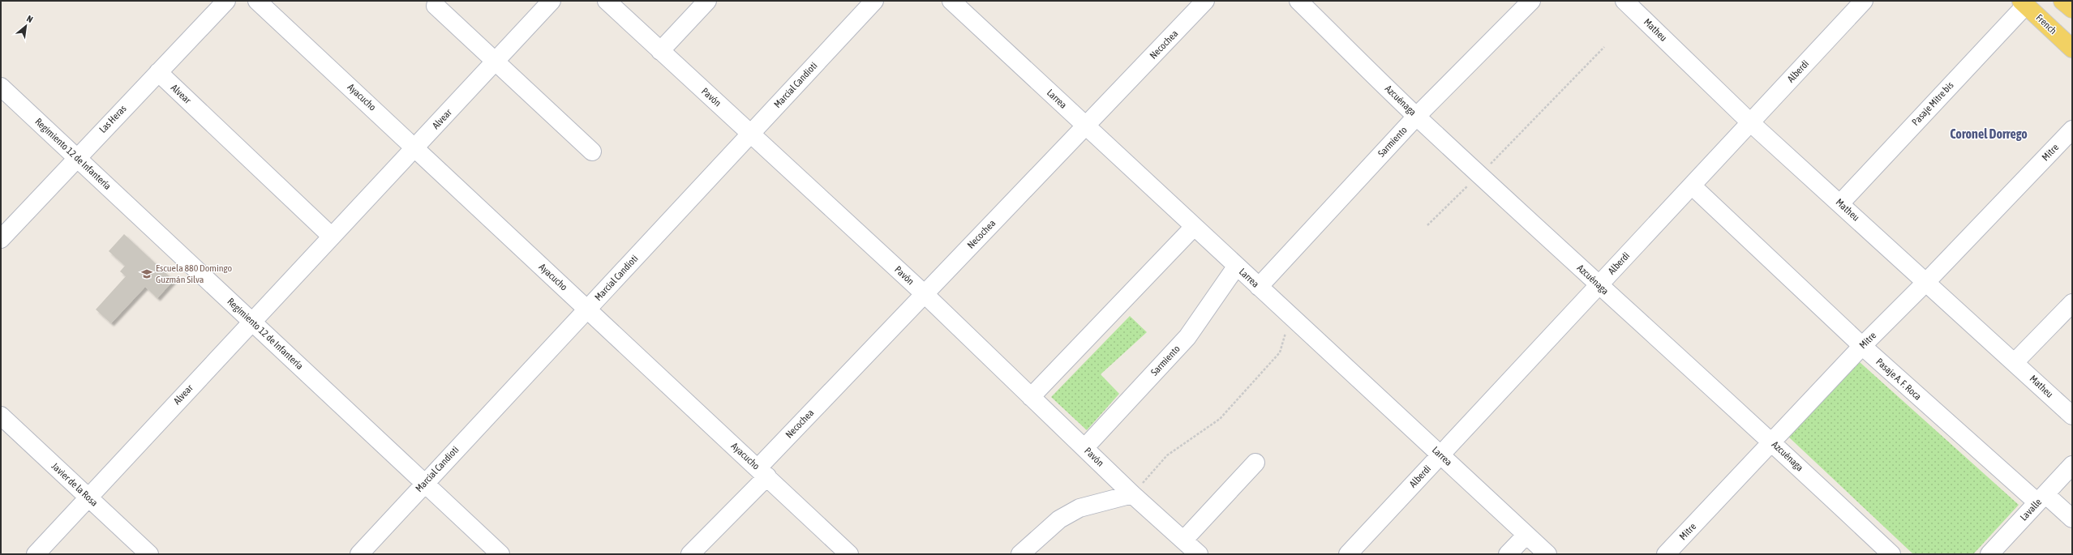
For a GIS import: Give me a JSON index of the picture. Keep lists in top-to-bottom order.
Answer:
{
  "streets": {
    "main road": ["French"],
    "street": [
      "Matheu",
      "Necochea",
      "Alberdi",
      "Marcial Candioti",
      "Alvear",
      "Ayacucho",
      "Pavón",
      "Larrea",
      "Azcuénaga",
      "Pasaje Mitre bis",
      "Las Heras",
      "Sarmiento",
      "Mitre",
      "Regimiento 12 de Infantería",
      "Pasaje A. F. Roca",
      "Javier de la Rosa",
      "Lavalle"
    ]
  },
  "crossings": [
    ["French", "Pasaje Mitre bis"],
    ["Matheu", "Alberdi"],
    ["Matheu", "Pasaje Mitre bis"],
    ["Matheu", "Mitre"],
    ["Necochea", "Ayacucho"],
    ["Necochea", "Pavón"],
    ["Necochea", "Larrea"],
    ["Alberdi", "Larrea"],
    ["Alberdi", "Azcuénaga"],
    ["Alberdi", "Pasaje A. F. Roca"],
    ["Marcial Candioti", "Ayacucho"],
    ["Marcial Candioti", "Pavón"],
    ["Marcial Candioti", "Regimiento 12 de Infantería"],
    ["Alvear", "Ayacucho"],
    ["Alvear", "Las Heras"],
    ["Alvear", "Regimiento 12 de Infantería"],
    ["Alvear", "Javier de la Rosa"],
    ["Pavón", "Sarmiento"],
    ["Larrea", "Sarmiento"],
    ["Azcuénaga", "Sarmiento"],
    ["Azcuénaga", "Mitre"],
    ["Las Heras", "Regimiento 12 de Infantería"],
    ["Mitre", "Pasaje A. F. Roca"],
    ["Pasaje A. F. Roca", "Lavalle"]
  ],
  "districts": ["Coronel Dorrego"],
  "places": {
    "school or university": ["Escuela 880 Domingo Guzmán Silva"]
  },
  "north": "top right"
}
